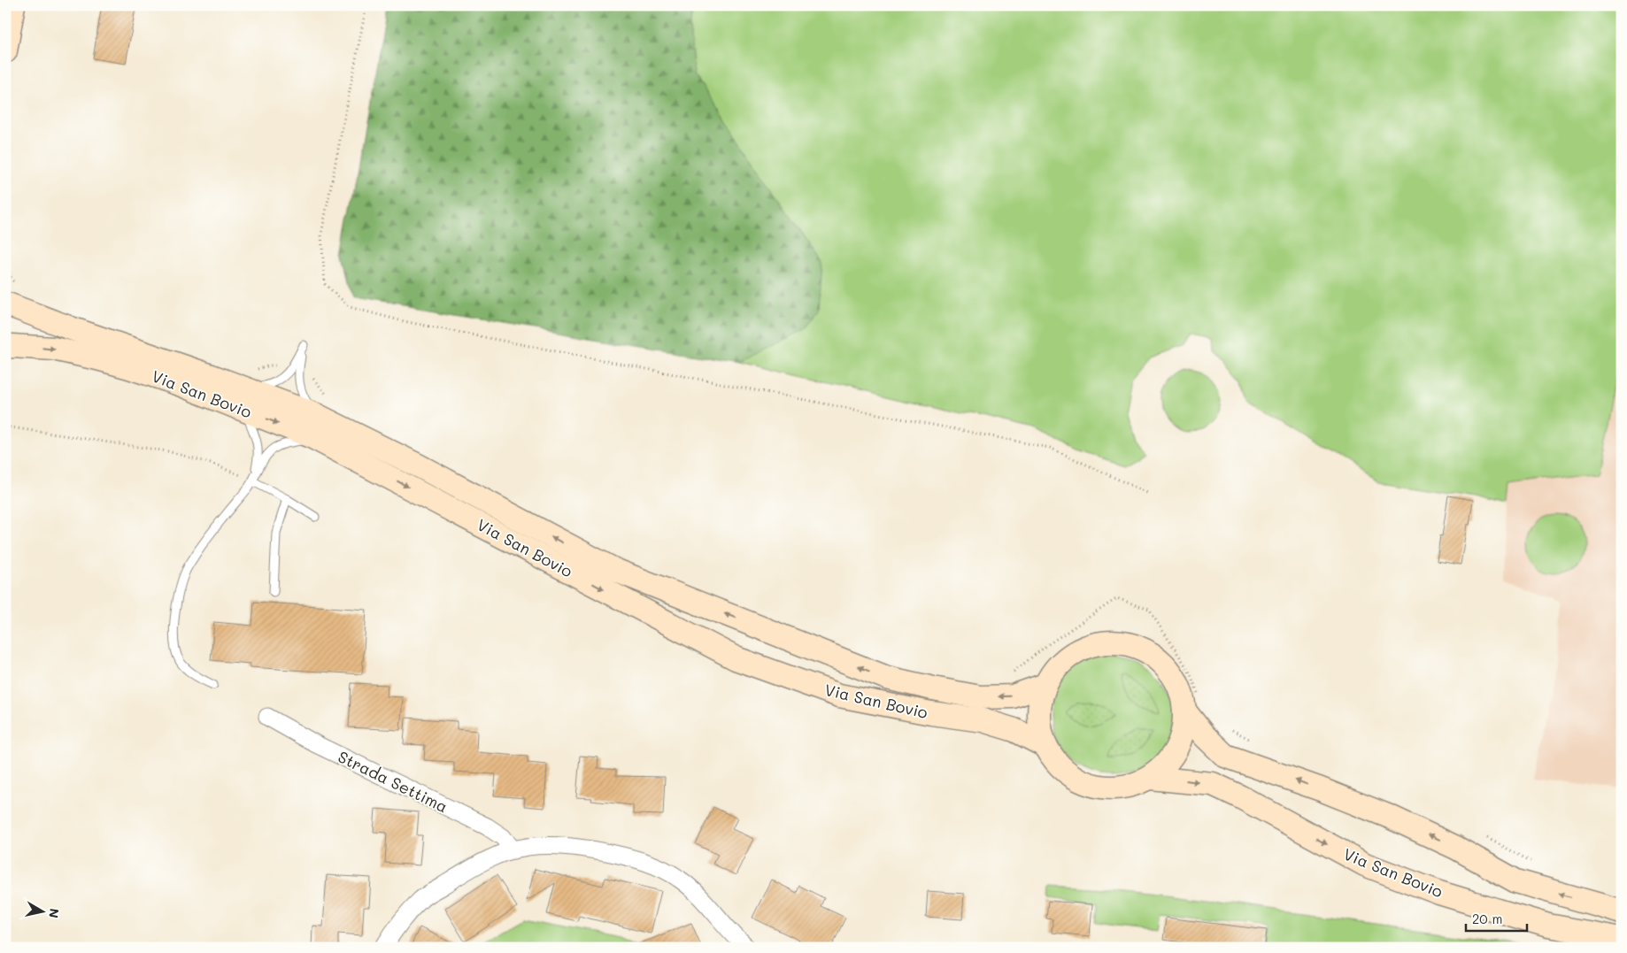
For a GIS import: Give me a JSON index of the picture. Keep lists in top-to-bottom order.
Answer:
{
  "streets": {
    "main road": ["Via San Bovio"],
    "street": ["Strada Settima"]
  },
  "scale_bar": "20 m",
  "north": "right"
}
